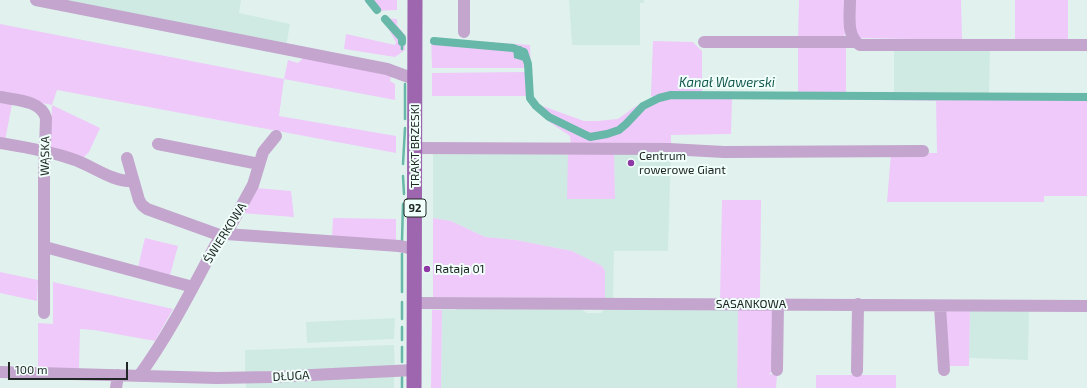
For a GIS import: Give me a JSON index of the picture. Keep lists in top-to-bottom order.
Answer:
{
  "streets": {
    "main road": ["TRAKT BRZESKI", "92"],
    "street": [
      "WĄSKA",
      "ŚWIERKOWA",
      "SASANKOWA",
      "DŁUGA"
    ]
  },
  "crossings": [
    ["TRAKT BRZESKI", "SASANKOWA"],
    ["TRAKT BRZESKI", "DŁUGA"],
    ["ŚWIERKOWA", "DŁUGA"]
  ],
  "water": ["Kanał Wawerski"],
  "places": ["Centrum rowerowe Giant", "Rataja 01"],
  "scale_bar": "100 m"
}
